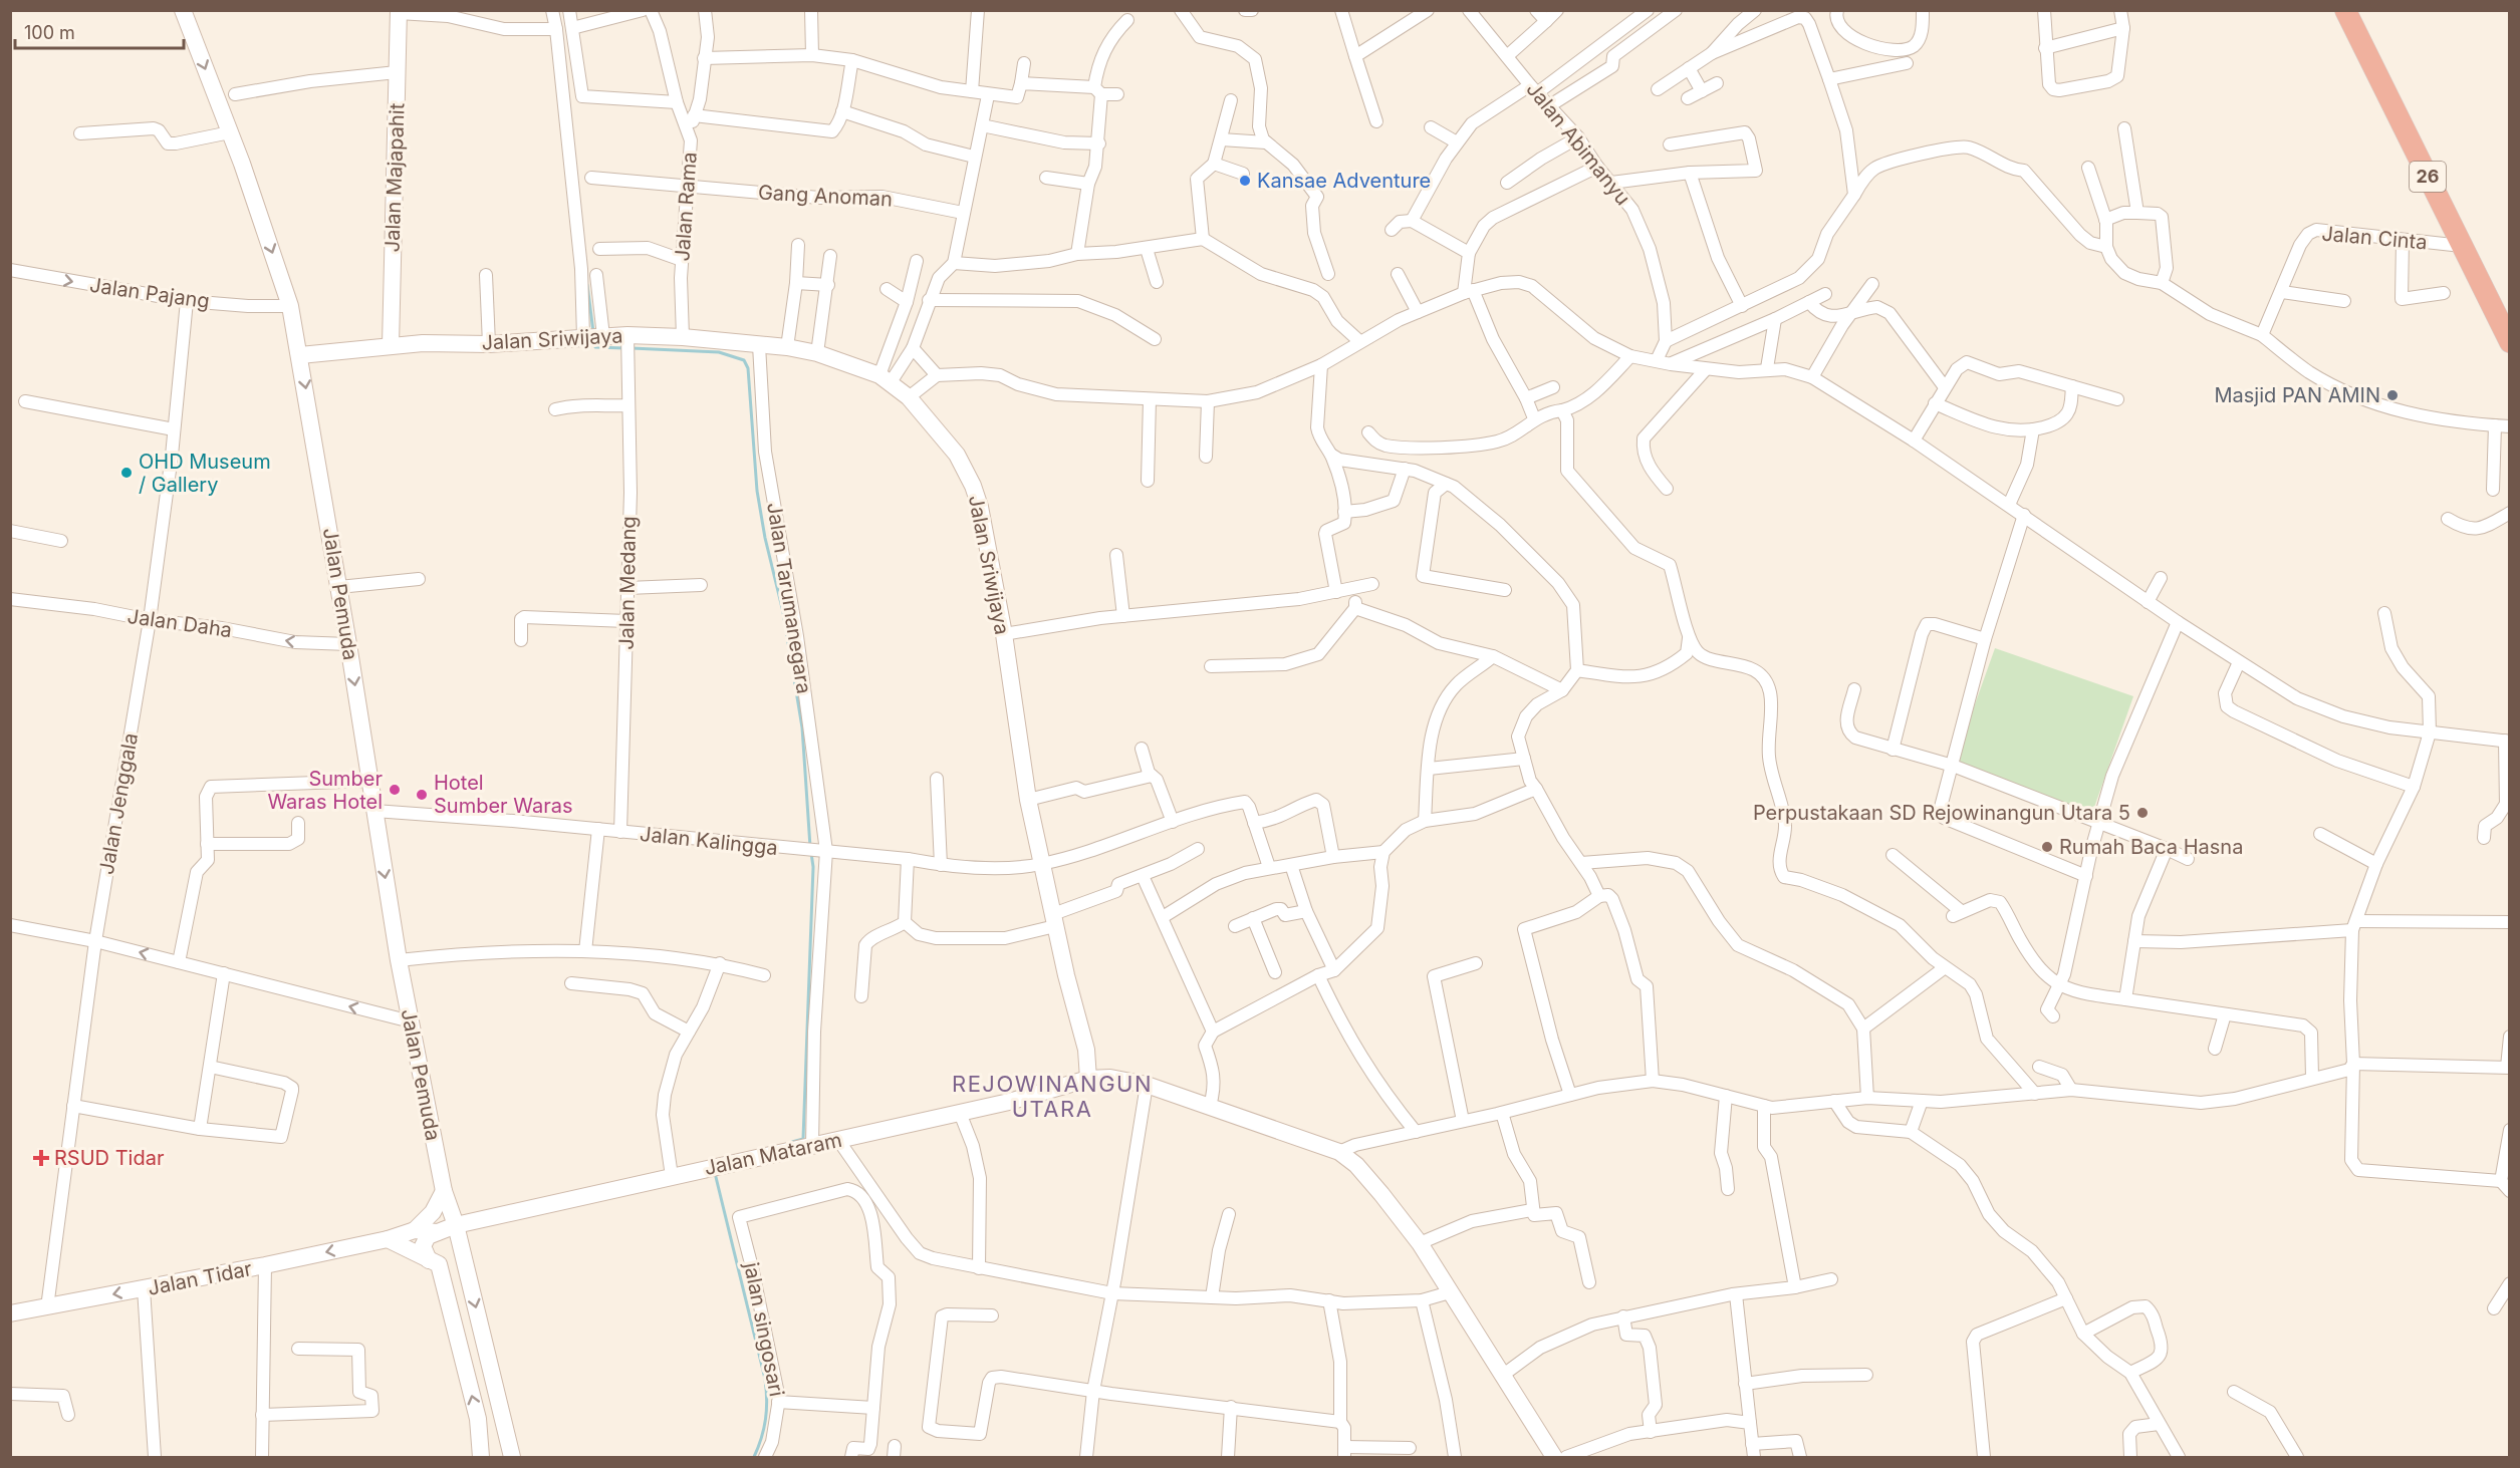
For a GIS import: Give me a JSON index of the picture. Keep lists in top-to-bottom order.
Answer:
{
  "streets": {
    "highway": ["26"],
    "main road": [
      "Jalan Majapahit",
      "Jalan Sriwijaya",
      "Jalan Pemuda",
      "Jalan Mataram",
      "Jalan Tidar"
    ],
    "street": [
      "Jalan Abimanyu",
      "Gang Anoman",
      "Jalan Rama",
      "Jalan Cinta",
      "Jalan Pajang",
      "Jalan Medang",
      "Jalan Tarumanegara",
      "Jalan Daha",
      "Jalan Jenggala",
      "Jalan Kalingga",
      "jalan singosari"
    ]
  },
  "crossings": [
    ["26", "Jalan Cinta"],
    ["Jalan Majapahit", "Jalan Sriwijaya"],
    ["Gang Anoman", "Jalan Rama"],
    ["Jalan Rama", "Jalan Sriwijaya"],
    ["Jalan Pajang", "Jalan Pemuda"],
    ["Jalan Pajang", "Jalan Jenggala"],
    ["Jalan Sriwijaya", "Jalan Medang"],
    ["Jalan Sriwijaya", "Jalan Pemuda"],
    ["Jalan Sriwijaya", "Jalan Tarumanegara"],
    ["Jalan Sriwijaya", "Jalan Kalingga"],
    ["Jalan Sriwijaya", "Jalan Mataram"],
    ["Jalan Medang", "Jalan Kalingga"],
    ["Jalan Pemuda", "Jalan Daha"],
    ["Jalan Pemuda", "Jalan Kalingga"],
    ["Jalan Pemuda", "Jalan Mataram"],
    ["Jalan Tarumanegara", "Jalan Kalingga"],
    ["Jalan Tarumanegara", "Jalan Mataram"],
    ["Jalan Daha", "Jalan Jenggala"],
    ["Jalan Jenggala", "Jalan Tidar"]
  ],
  "one_way": [
    "Jalan Pajang",
    "Jalan Pemuda",
    "Jalan Daha",
    "Jalan Tidar"
  ],
  "districts": ["REJOWINANGUN UTARA"],
  "places": {
    "other": [
      "Kansae Adventure",
      "Masjid PAN AMIN",
      "OHD Museum / Gallery",
      "Sumber Waras Hotel",
      "Hotel Sumber Waras",
      "Perpustakaan SD Rejowinangun Utara 5",
      "Rumah Baca Hasna"
    ],
    "health": ["RSUD Tidar"]
  },
  "scale_bar": "100 m"
}
